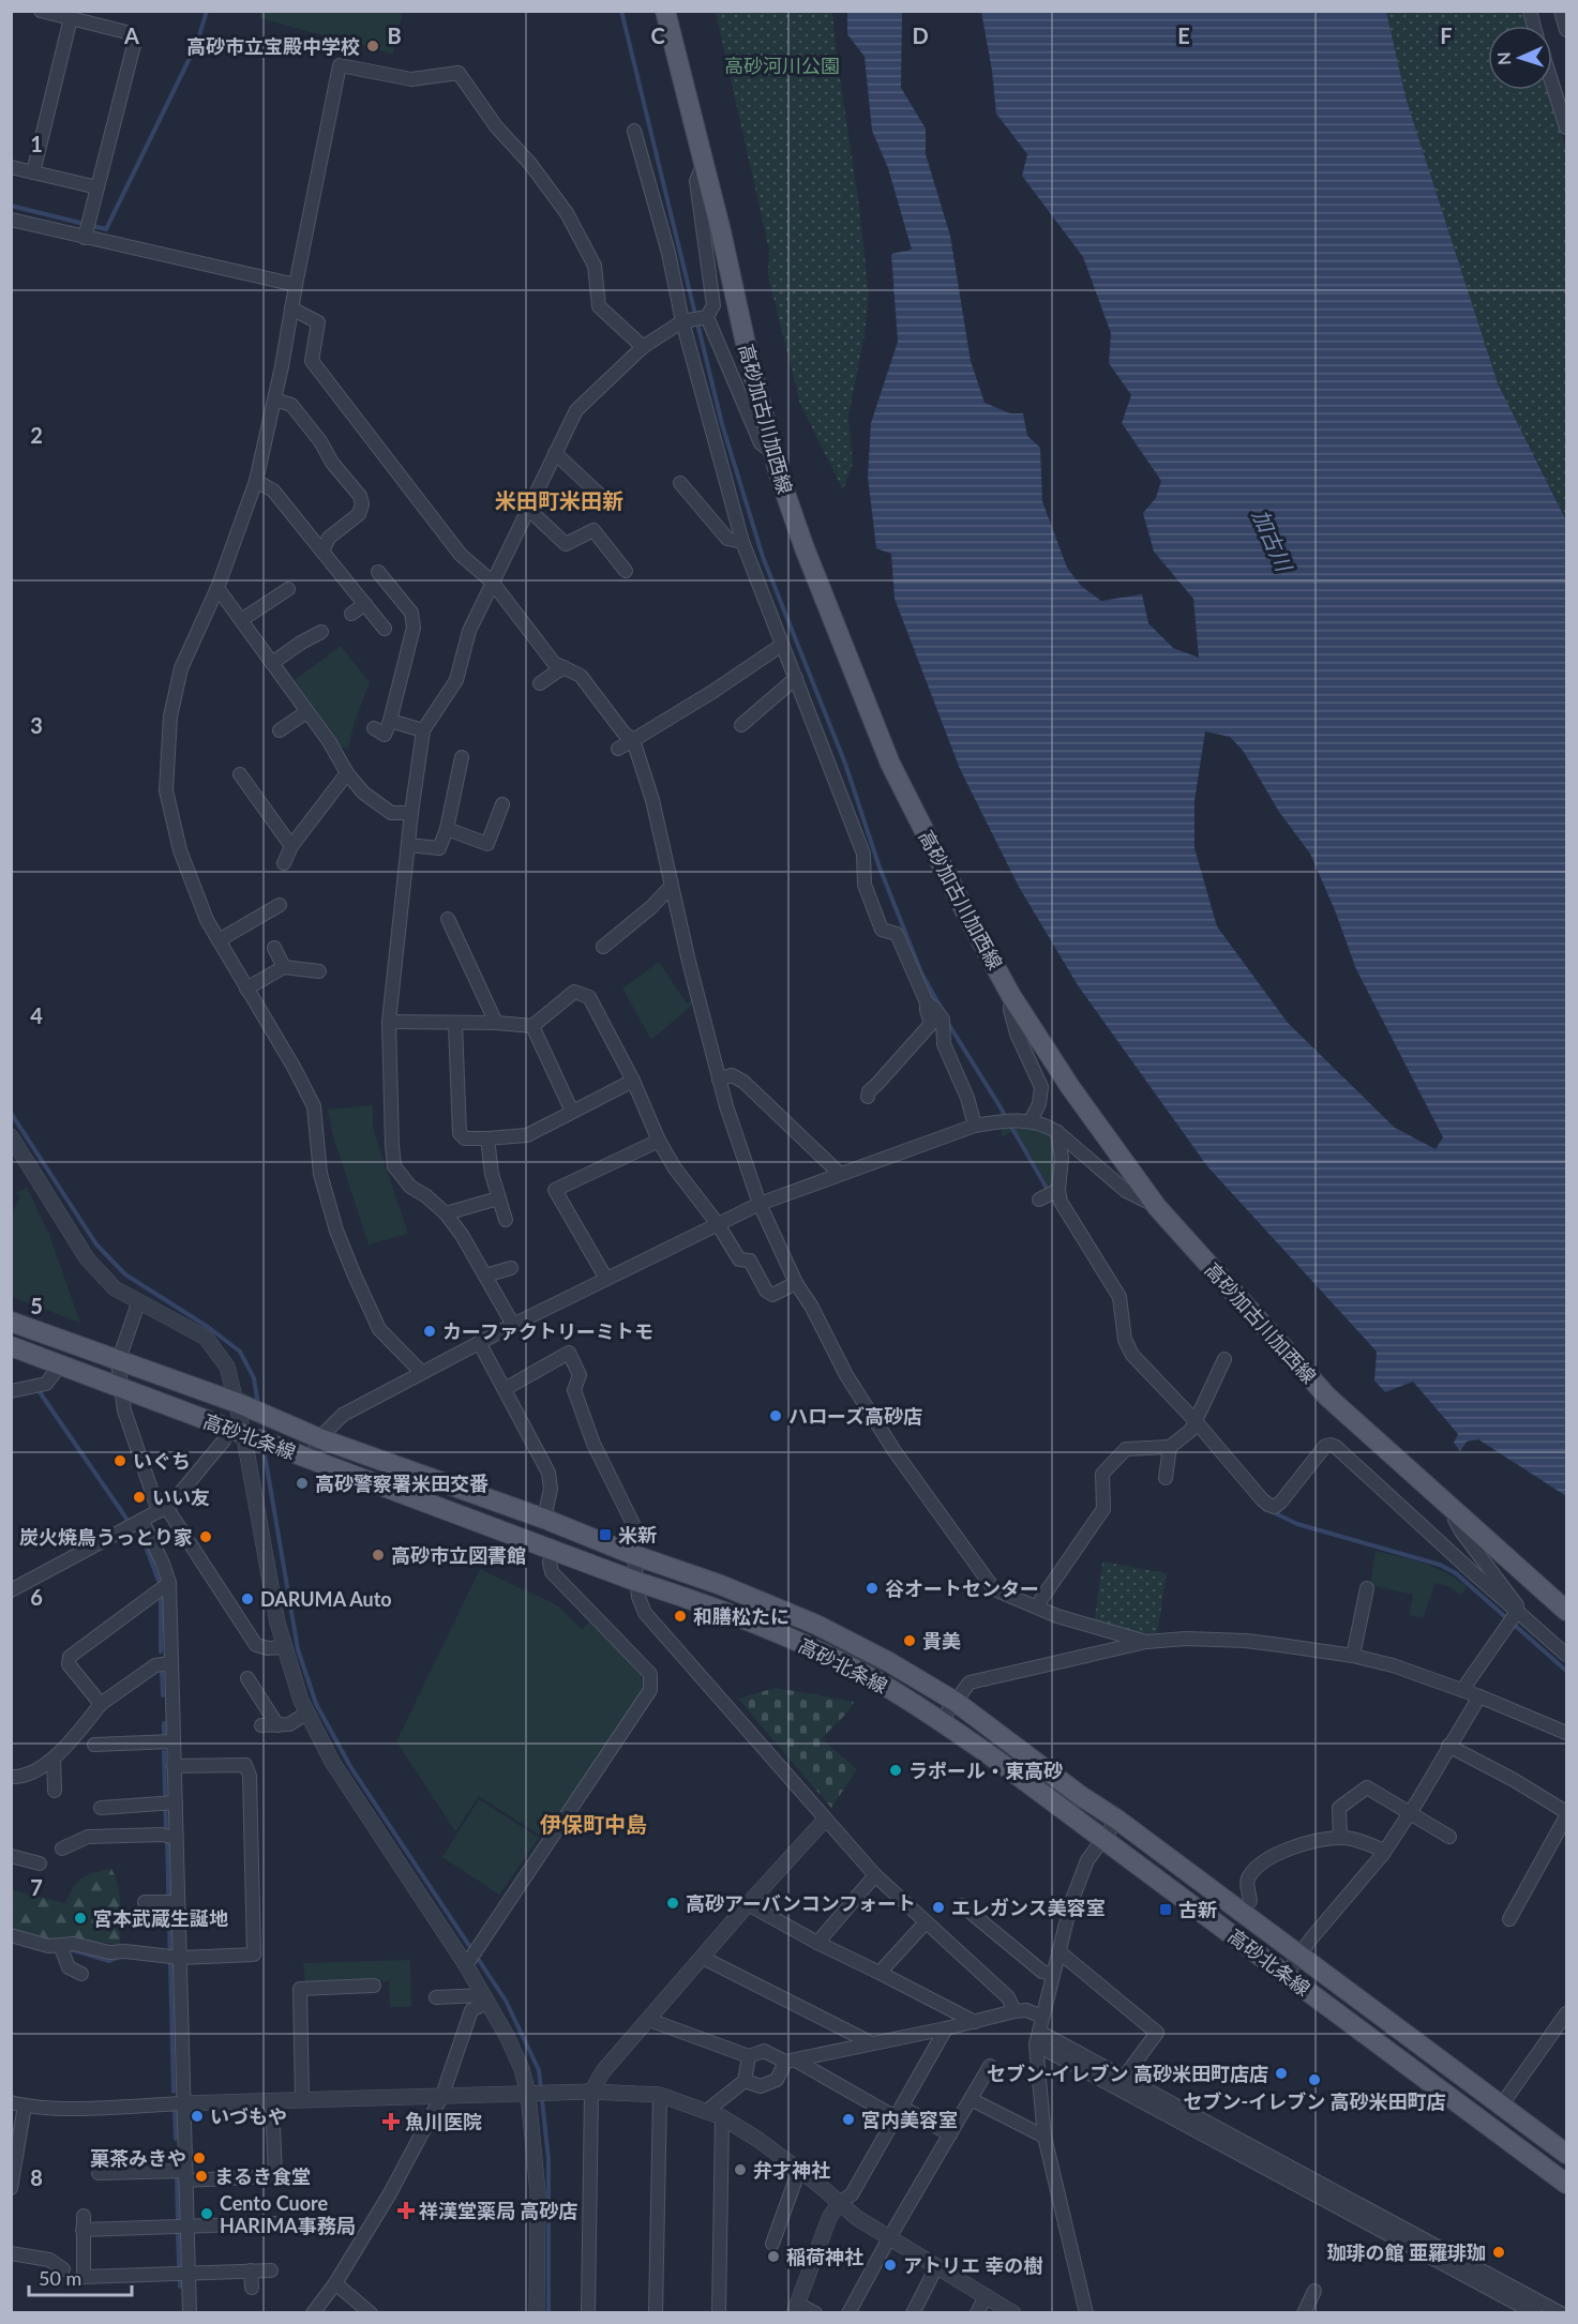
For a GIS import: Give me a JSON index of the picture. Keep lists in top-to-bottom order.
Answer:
{
  "streets": {
    "main road": ["高砂加古川加西線", "高砂北条線"]
  },
  "districts": ["米田町米田新", "伊保町中島"],
  "water": ["加古川"],
  "parks": ["高砂河川公園"],
  "places": {
    "other": [
      "高砂市立宝殿中学校",
      "カーファクトリーミトモ",
      "ハローズ高砂店",
      "いぐち",
      "高砂警察署米田交番",
      "いい友",
      "炭火焼鳥うっとり家",
      "高砂市立図書館",
      "谷オートセンター",
      "DARUMA Auto",
      "和膳松たに",
      "貴美",
      "ラポール・東高砂",
      "高砂アーバンコンフォート",
      "エレガンス美容室",
      "宮本武蔵生誕地",
      "セブン-イレブン 高砂米田町店店",
      "セブン-イレブン 高砂米田町店",
      "いづもや",
      "宮内美容室",
      "菓茶みきや",
      "弁才神社",
      "まるき食堂",
      "Cento Cuore HARIMA事務局",
      "珈琲の館 亜羅琲珈",
      "稲荷神社",
      "アトリエ 幸の樹"
    ],
    "transit": ["米新", "古新"],
    "health": ["魚川医院", "祥漢堂薬局 高砂店"]
  },
  "scale_bar": "50 m",
  "north": "left",
  "grid": {
    "columns": [
      "A",
      "B",
      "C",
      "D",
      "E",
      "F"
    ],
    "rows": [
      "1",
      "2",
      "3",
      "4",
      "5",
      "6",
      "7",
      "8"
    ]
  }
}
